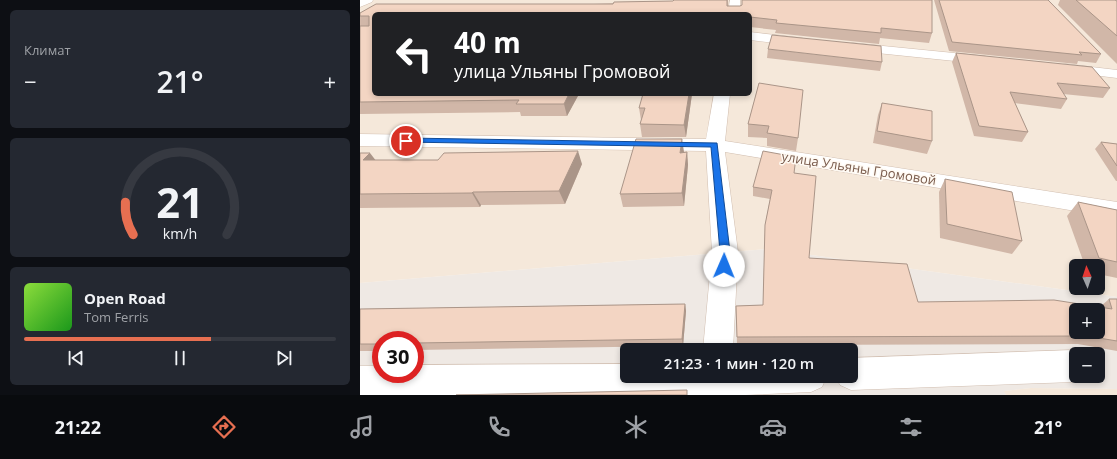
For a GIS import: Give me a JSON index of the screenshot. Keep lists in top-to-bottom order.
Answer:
{
  "streets": {
    "street": ["улица Ульяны Громовой"]
  },
  "north": "top",
  "page": {
    "tile": "Климат",
    "turn": ["40 m", "улица Ульяны Громовой"],
    "heat": ["−", "21°", "+"],
    "map_buttons": ["+", "−"],
    "song": ["Open Road", "Tom Ferris"],
    "limit": "30",
    "trip": "21:23 · 1 мин · 120 m",
    "tabs": ["21:22", "21°"],
    "gauge": ["21", "km/h"]
  }
}
